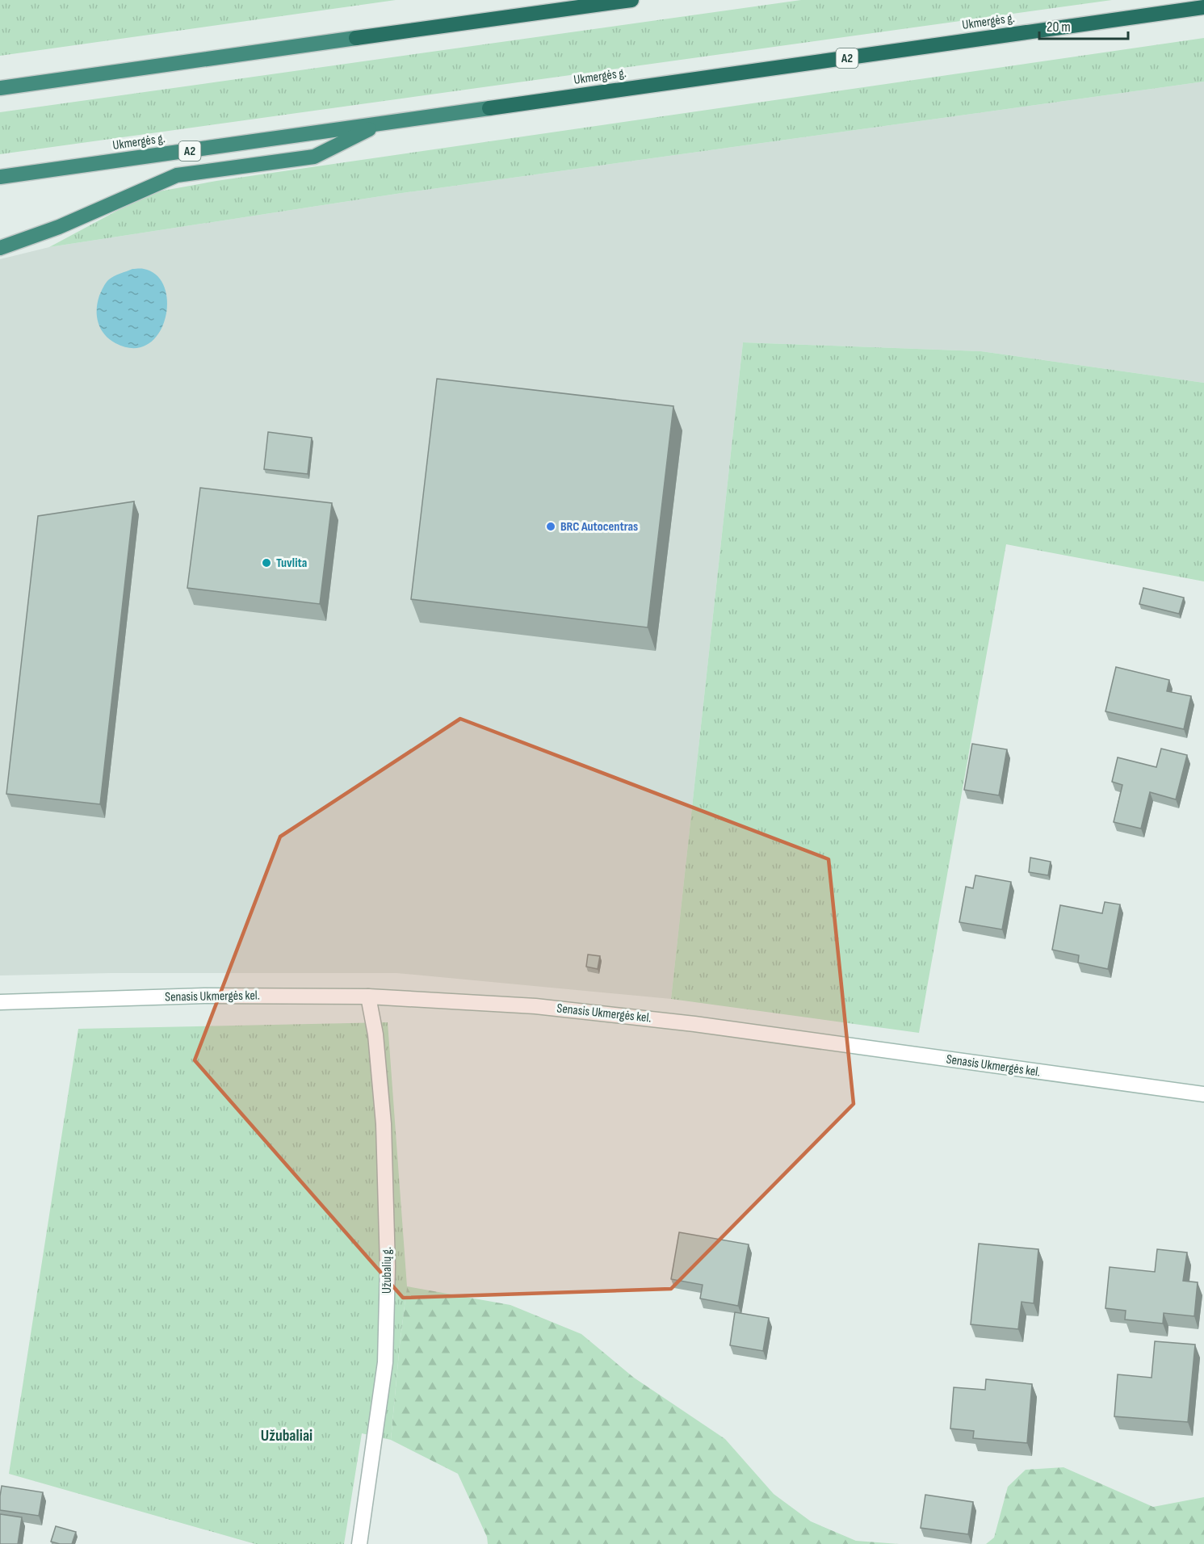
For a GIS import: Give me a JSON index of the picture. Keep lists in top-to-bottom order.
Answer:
{
  "streets": {
    "highway": ["Ukmergės g.", "A2"],
    "main road": ["Senasis Ukmergės kel.", "Užubalių g."]
  },
  "crossings": [
    ["Senasis Ukmergės kel.", "Užubalių g."]
  ],
  "districts": ["Užubaliai"],
  "places": ["BRC Autocentras", "Tuvlita"],
  "scale_bar": "20 m"
}
